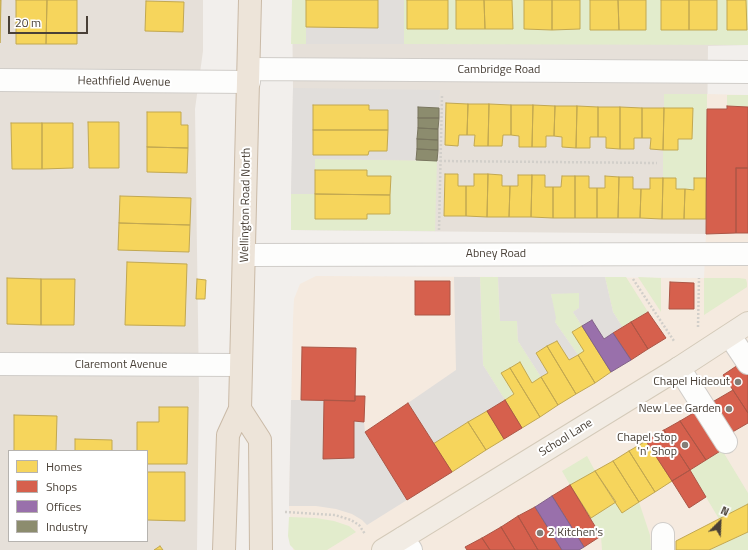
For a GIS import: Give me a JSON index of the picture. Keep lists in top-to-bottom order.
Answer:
{
  "streets": {
    "highway": ["Wellington Road North"],
    "main road": ["School Lane"],
    "street": [
      "Cambridge Road",
      "Heathfield Avenue",
      "Abney Road",
      "Claremont Avenue"
    ]
  },
  "crossings": [
    ["Cambridge Road", "Heathfield Avenue"],
    ["Cambridge Road", "Wellington Road North"],
    ["Heathfield Avenue", "Wellington Road North"],
    ["Wellington Road North", "Abney Road"],
    ["Wellington Road North", "Claremont Avenue"]
  ],
  "places": [
    "Chapel Hideout",
    "New Lee Garden",
    "Chapel Stop 'n' Shop",
    "2 Kitchen's"
  ],
  "legend": [
    "Homes",
    "Shops",
    "Offices",
    "Industry"
  ],
  "scale_bar": "20 m",
  "north": "top right"
}
